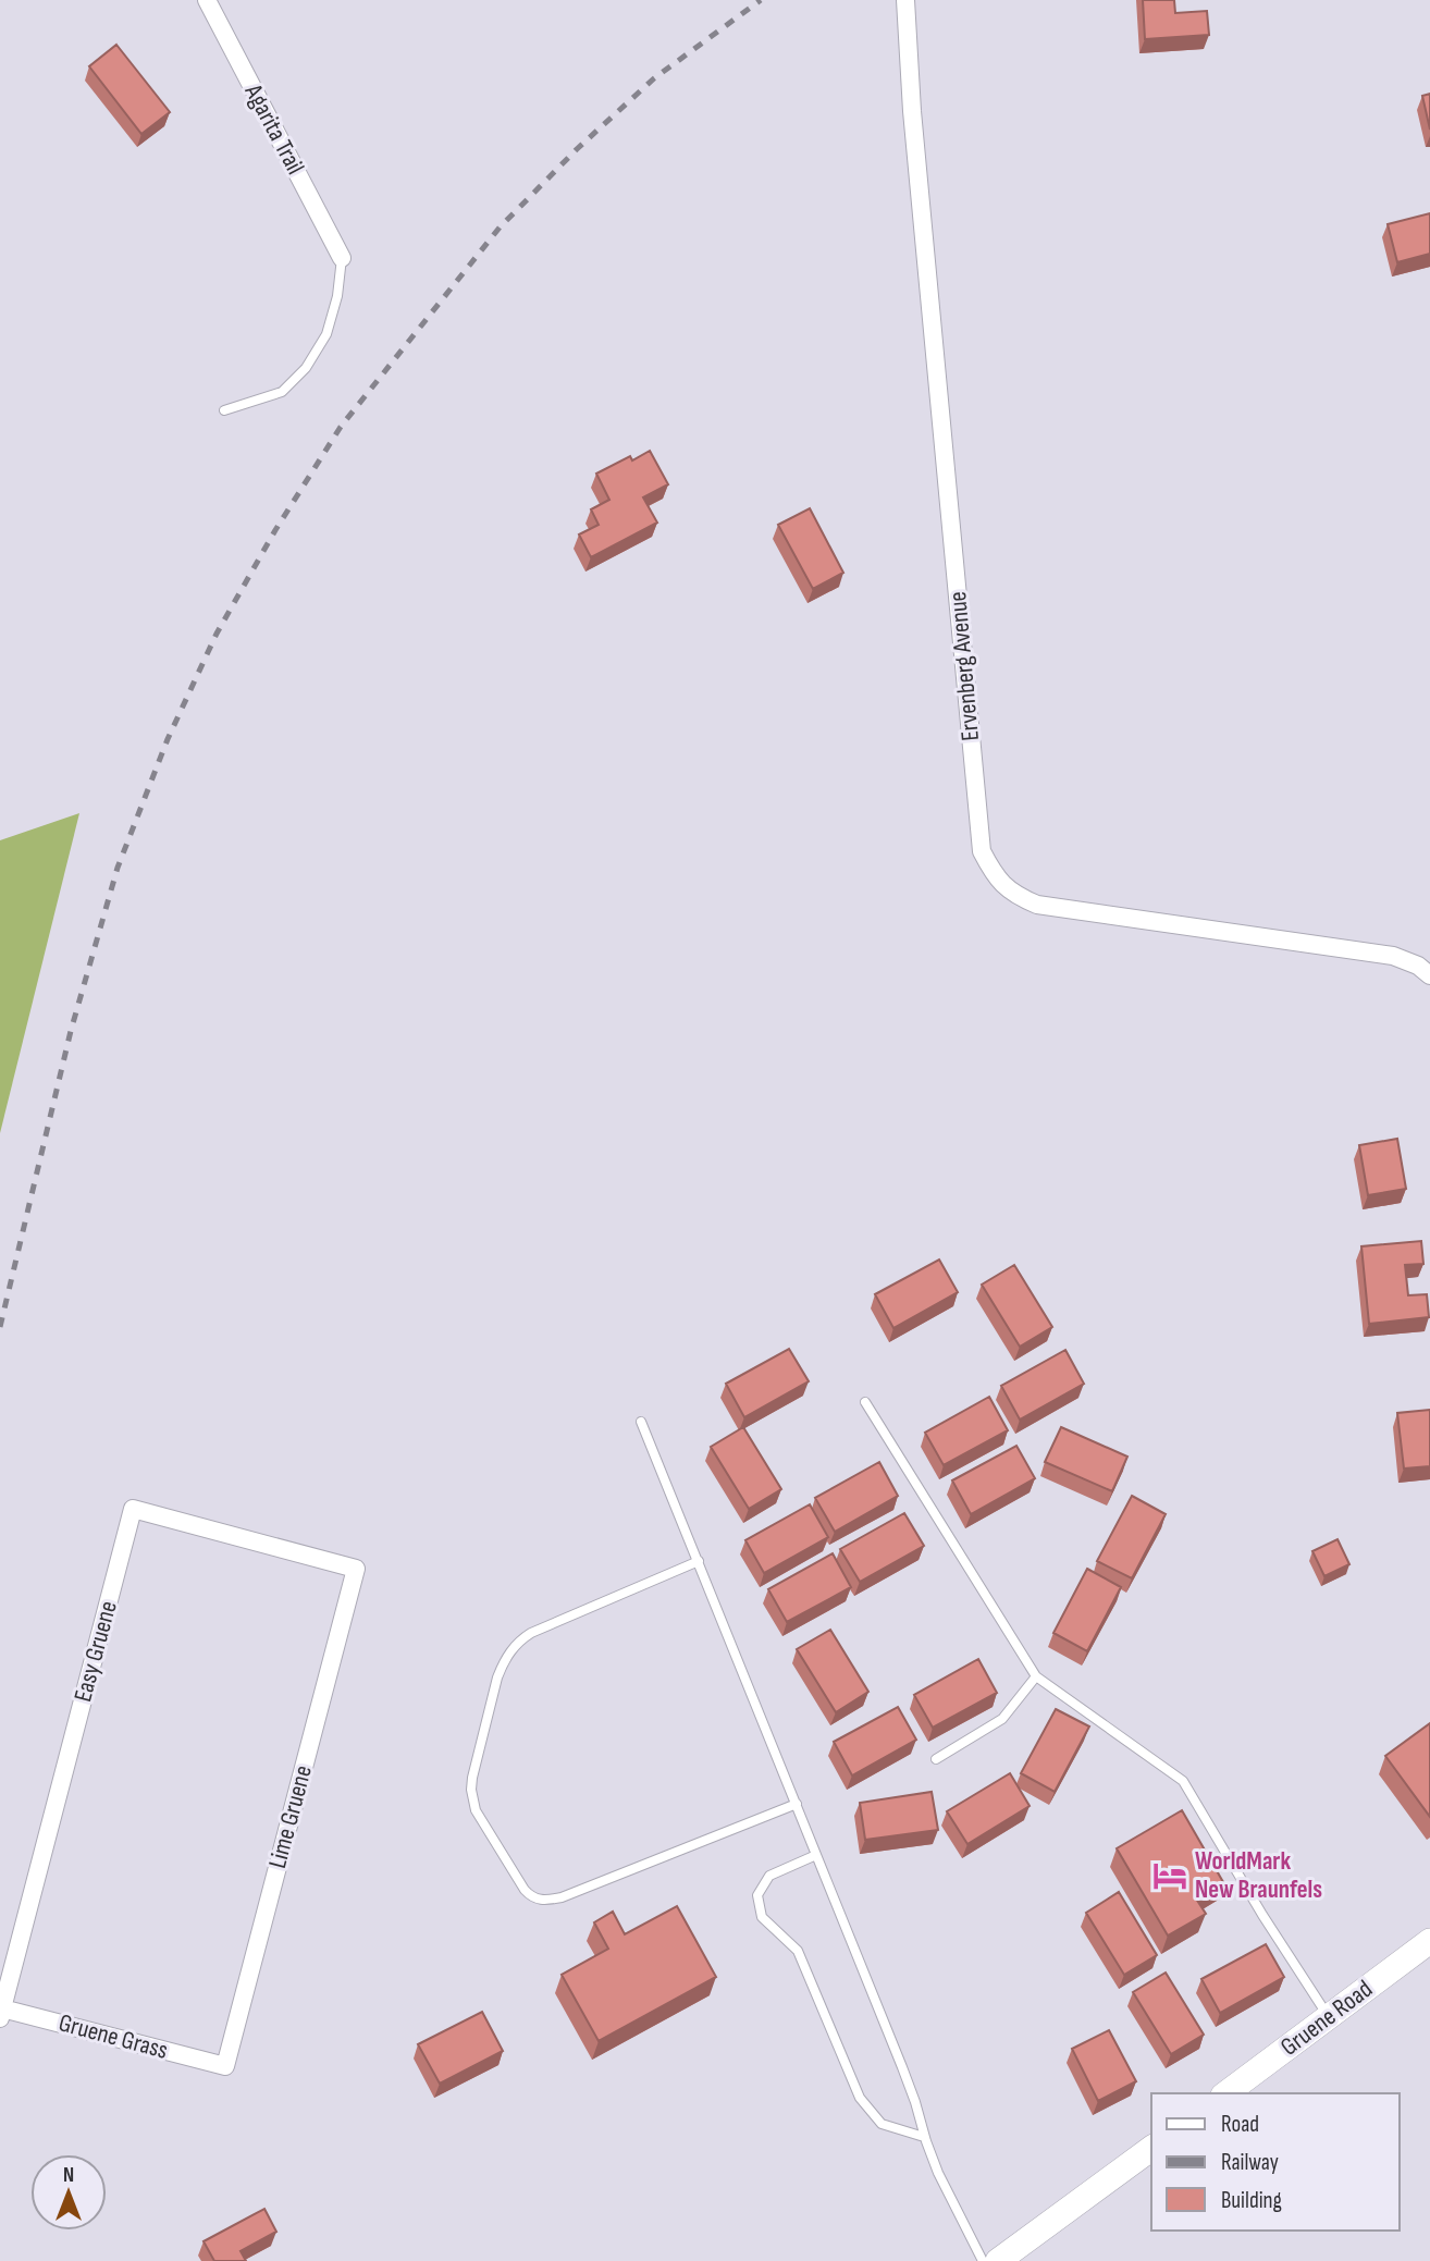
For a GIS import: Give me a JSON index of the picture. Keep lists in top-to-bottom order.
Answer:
{
  "streets": {
    "street": [
      "Agarita Trail",
      "Ervenberg Avenue",
      "Easy Gruene",
      "Lime Gruene",
      "Gruene Road",
      "Gruene Grass"
    ]
  },
  "crossings": [
    ["Easy Gruene", "Lime Gruene"],
    ["Easy Gruene", "Gruene Grass"],
    ["Lime Gruene", "Gruene Grass"]
  ],
  "places": {
    "hotel": ["WorldMark New Braunfels"]
  },
  "legend": ["Road", "Railway", "Building"],
  "north": "top"
}
